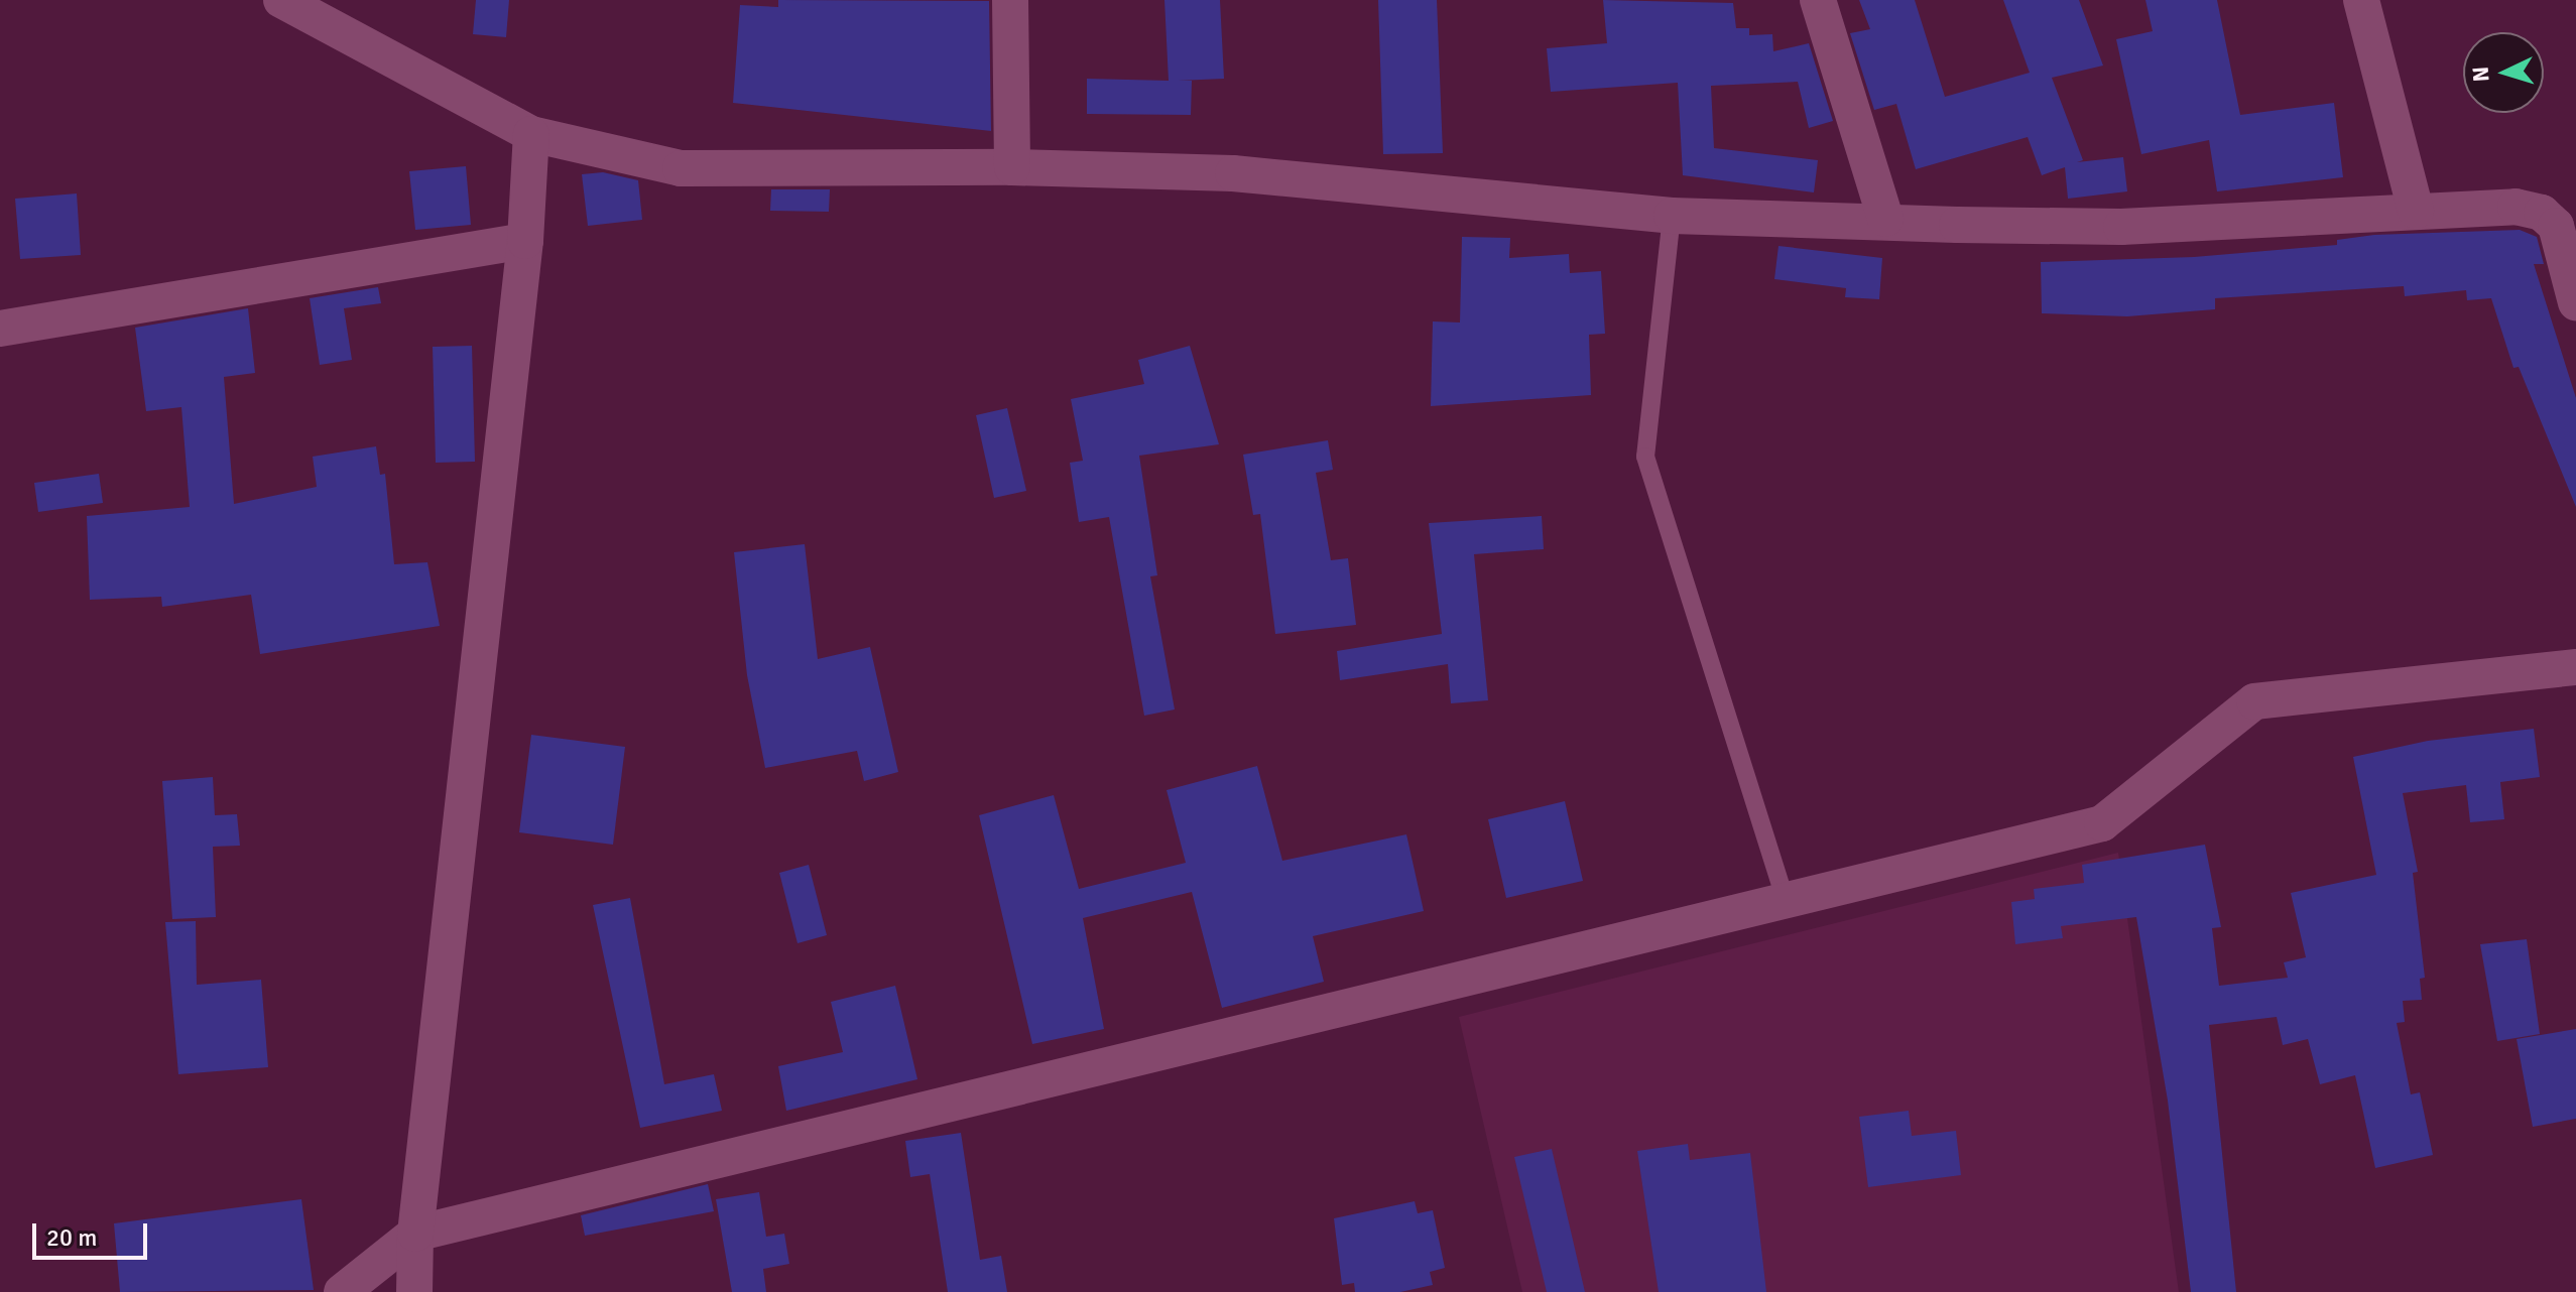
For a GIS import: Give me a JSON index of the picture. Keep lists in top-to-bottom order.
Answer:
{
  "scale_bar": "20 m",
  "north": "left"
}
